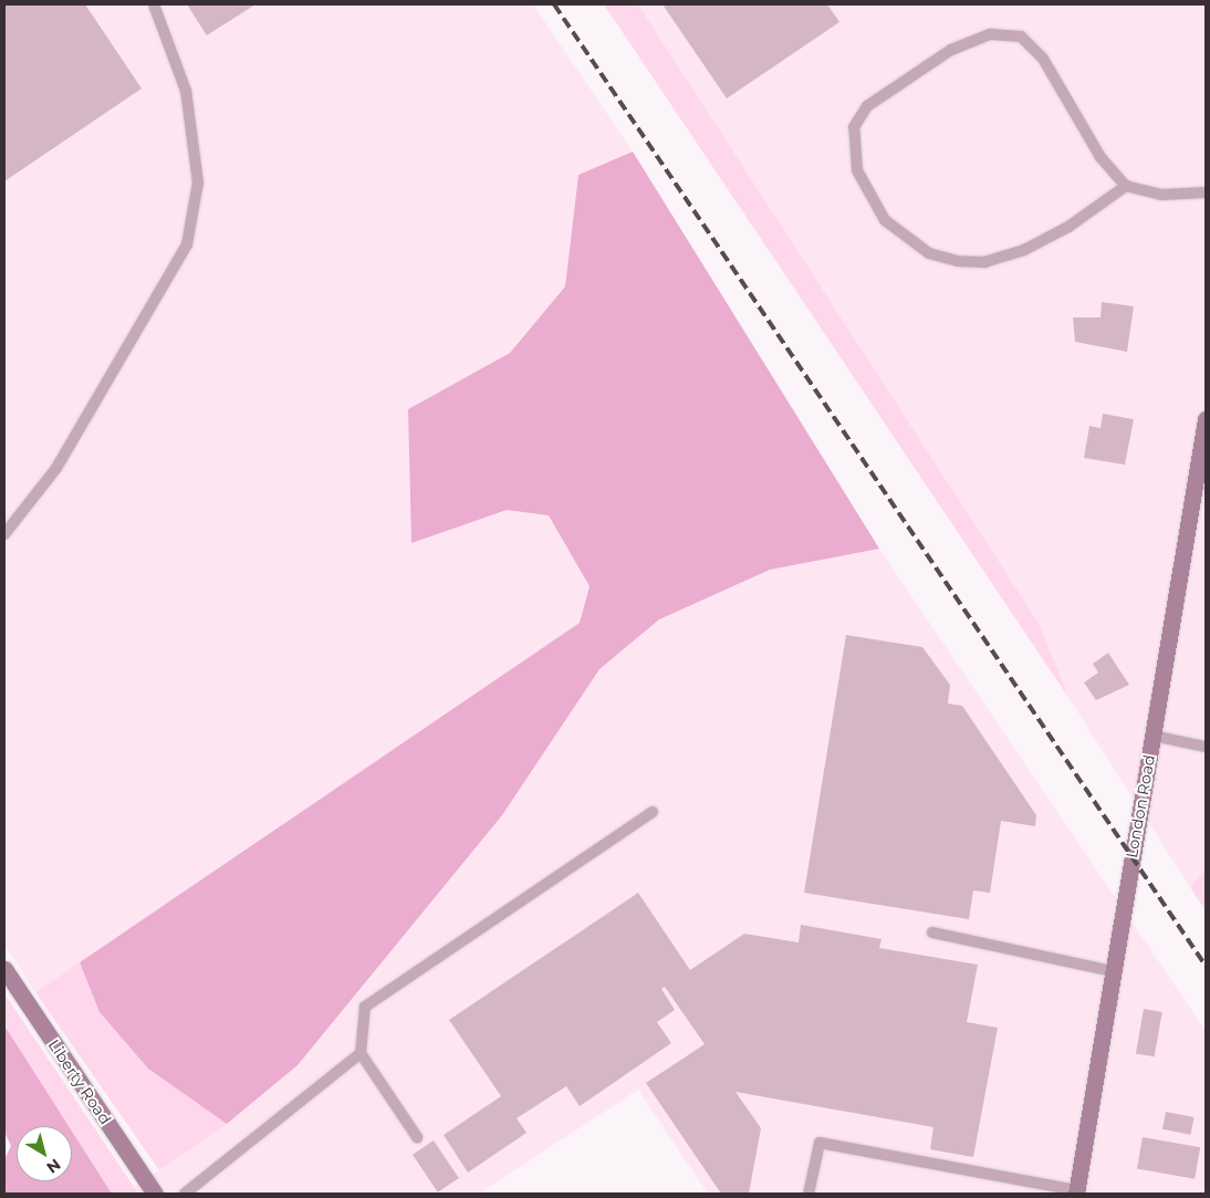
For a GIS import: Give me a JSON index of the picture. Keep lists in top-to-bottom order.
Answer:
{
  "streets": {
    "street": ["London Road", "Liberty Road"]
  },
  "north": "bottom right"
}
